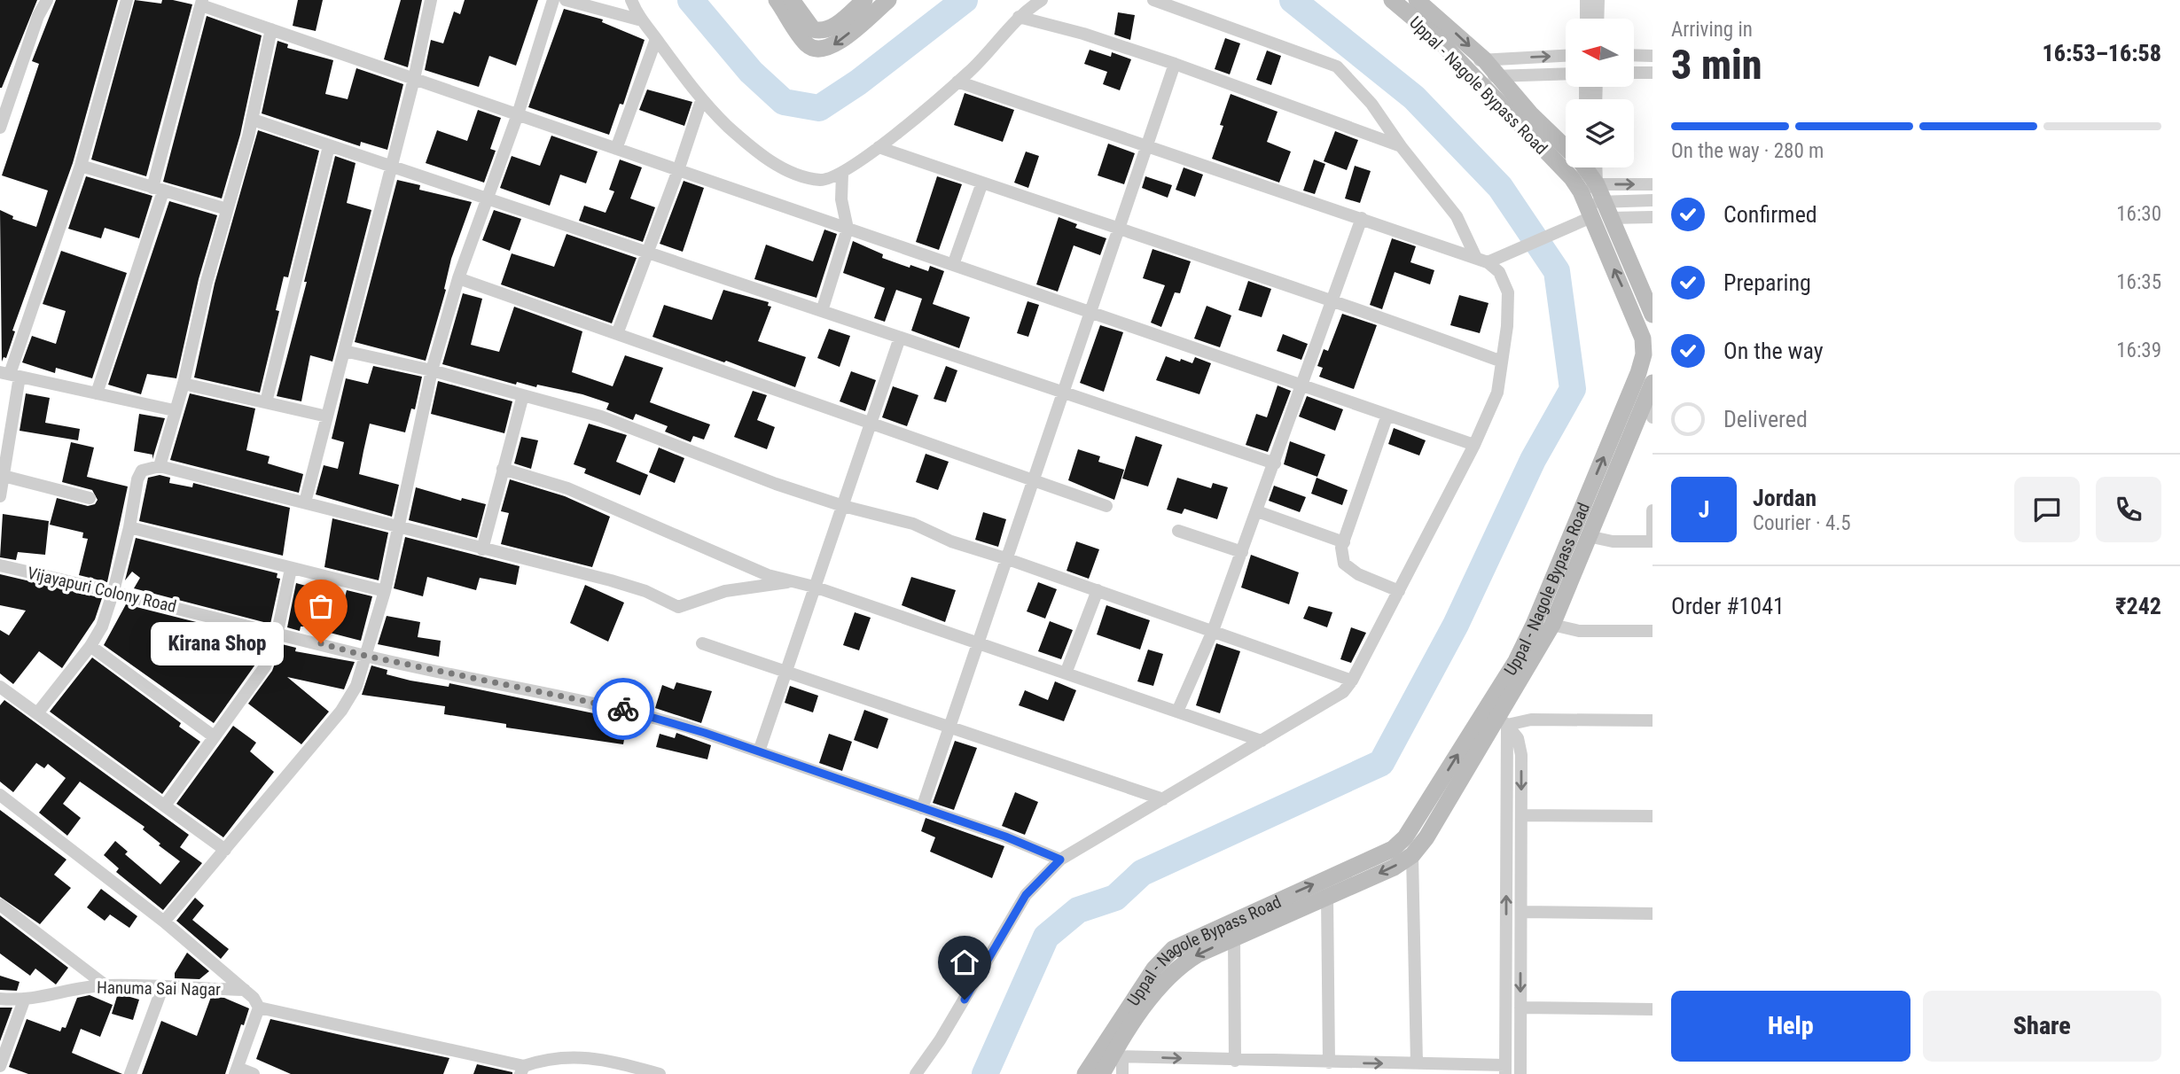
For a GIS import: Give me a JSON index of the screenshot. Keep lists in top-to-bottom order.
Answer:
{
  "streets": {
    "street": ["Uppal - Nagole Bypass Road", "Vijayapuri Colony Road", "Hanuma Sai Nagar"]
  },
  "places": ["Kirana Shop"],
  "north": "left",
  "page": {
    "heading": ["3 min", "Arriving in", "16:53–16:58"],
    "panel": [
      "Jordan",
      "Courier · 4.5",
      "Order #1041",
      "₹242"
    ],
    "bar": "On the way · 280 m",
    "list": [
      ["Confirmed", "16:30"],
      ["Preparing", "16:35"],
      ["On the way", "16:39"],
      "Delivered"
    ],
    "round": "J",
    "bubble": "Kirana Shop",
    "buttons": ["Help", "Share"]
  }
}
